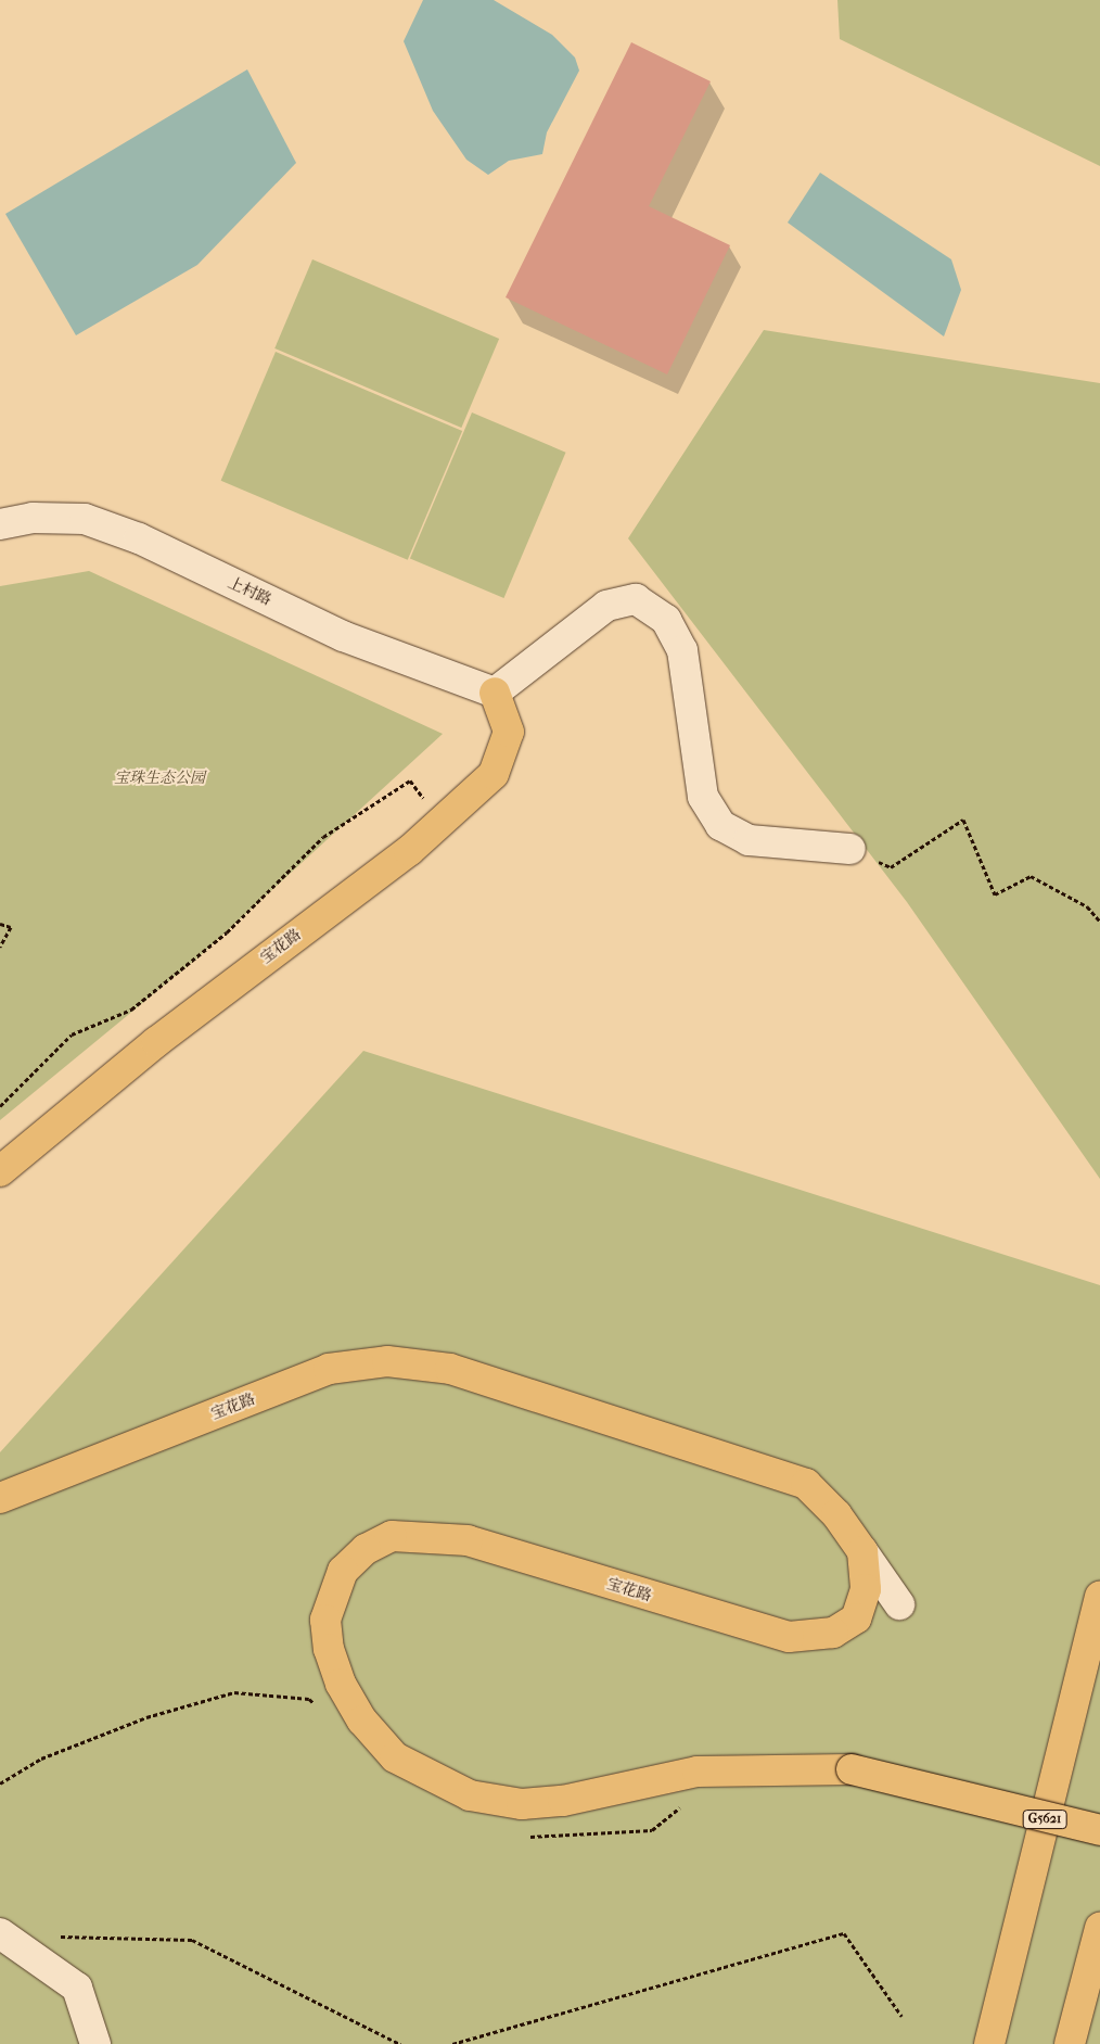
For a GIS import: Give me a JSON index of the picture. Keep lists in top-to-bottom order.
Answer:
{
  "streets": {
    "main road": ["宝花路", "G5621"],
    "street": ["上村路"]
  },
  "crossings": [
    ["上村路", "宝花路"]
  ],
  "parks": ["宝珠生态公园"]
}
